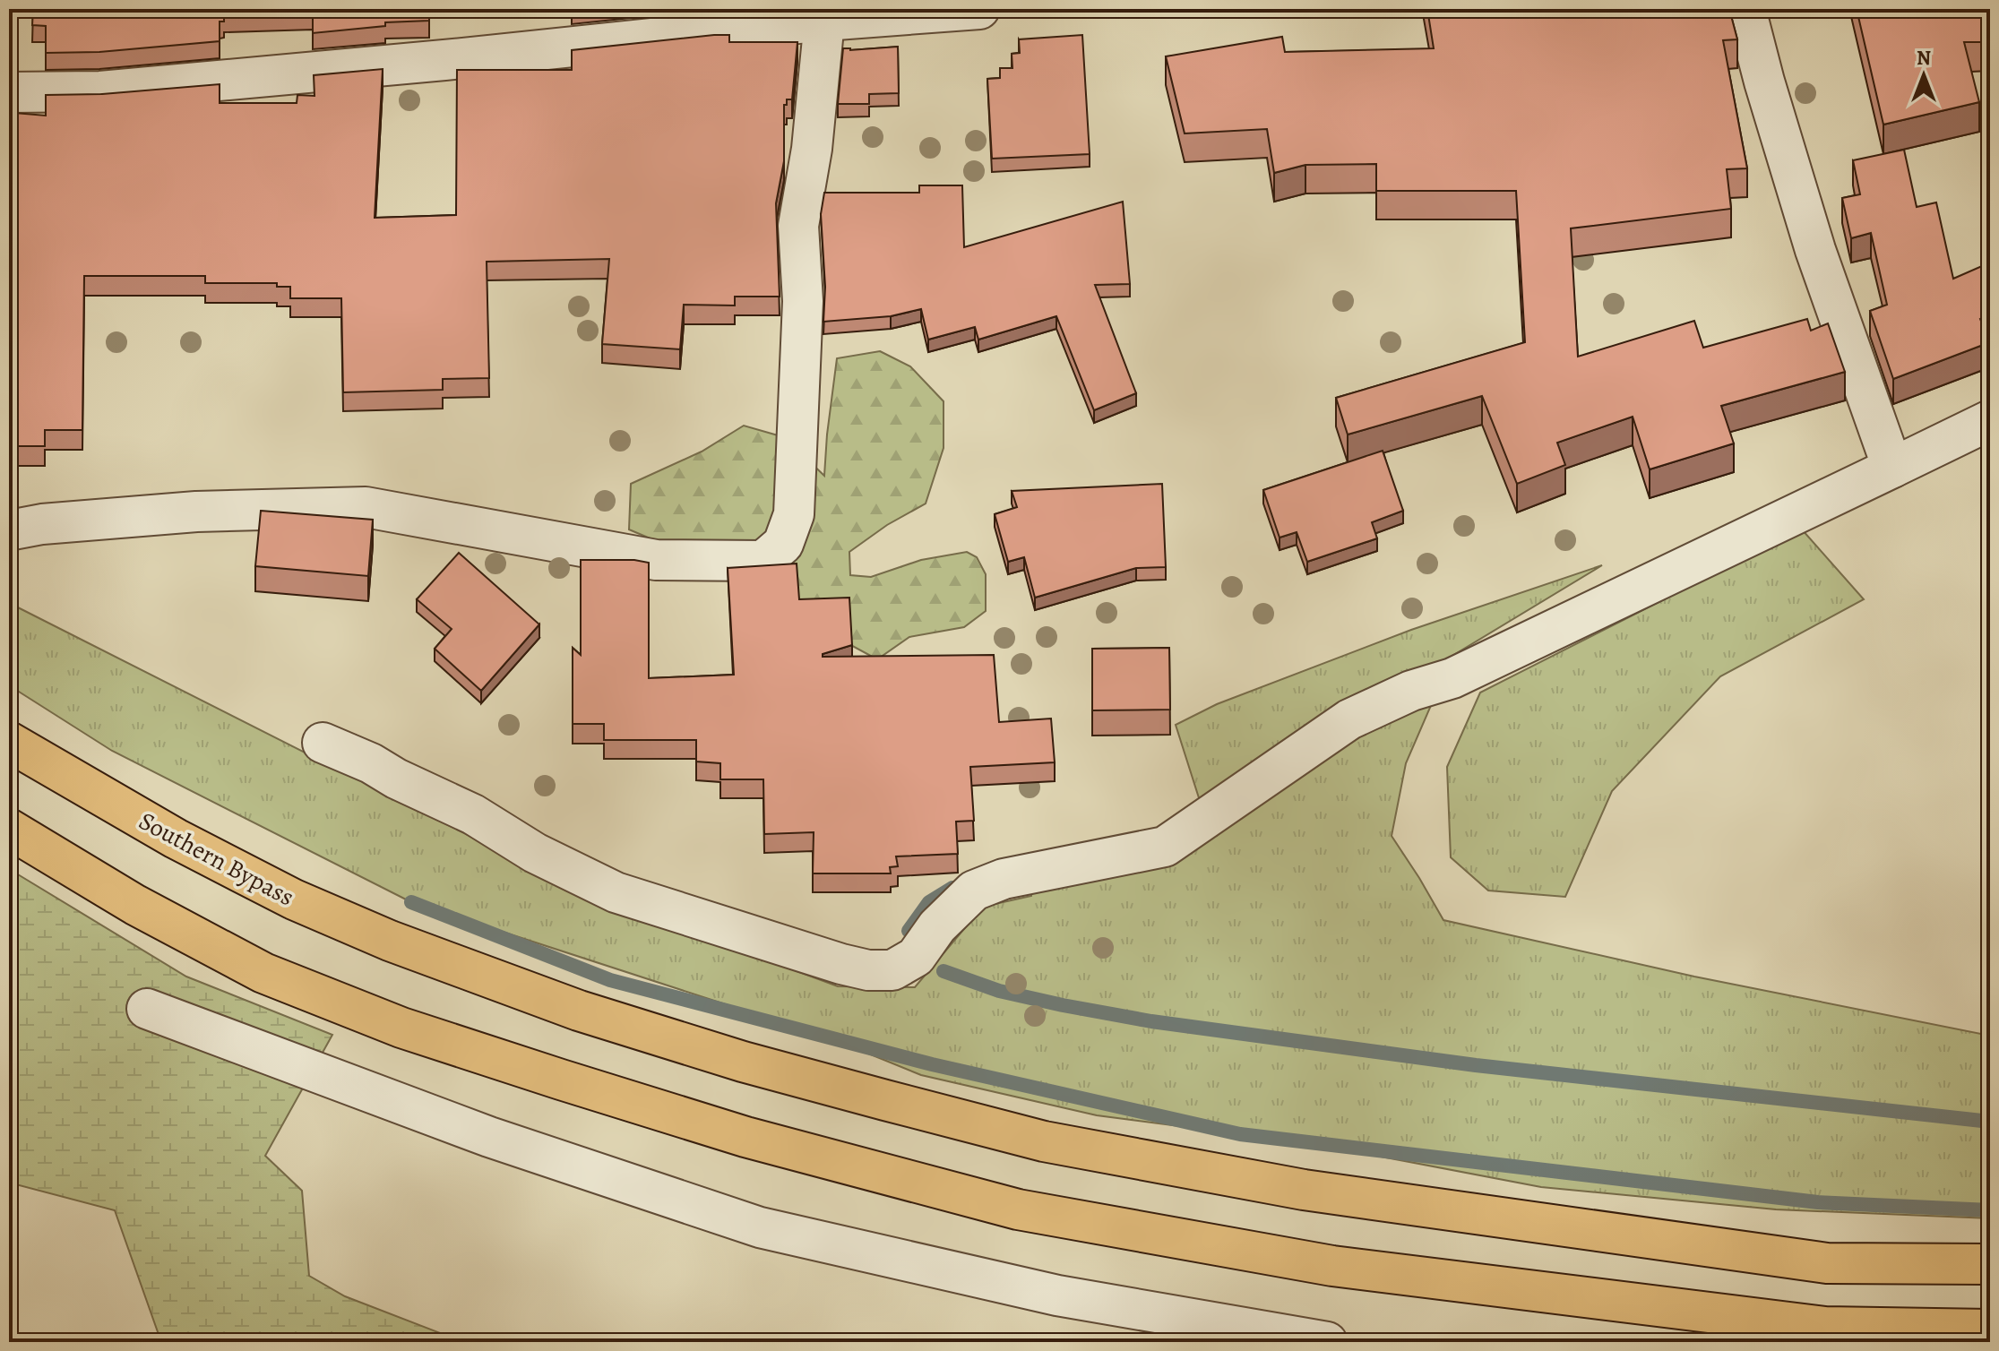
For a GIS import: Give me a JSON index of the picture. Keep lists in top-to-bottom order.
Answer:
{
  "streets": {
    "highway": ["Southern Bypass"]
  },
  "north": "top"
}
